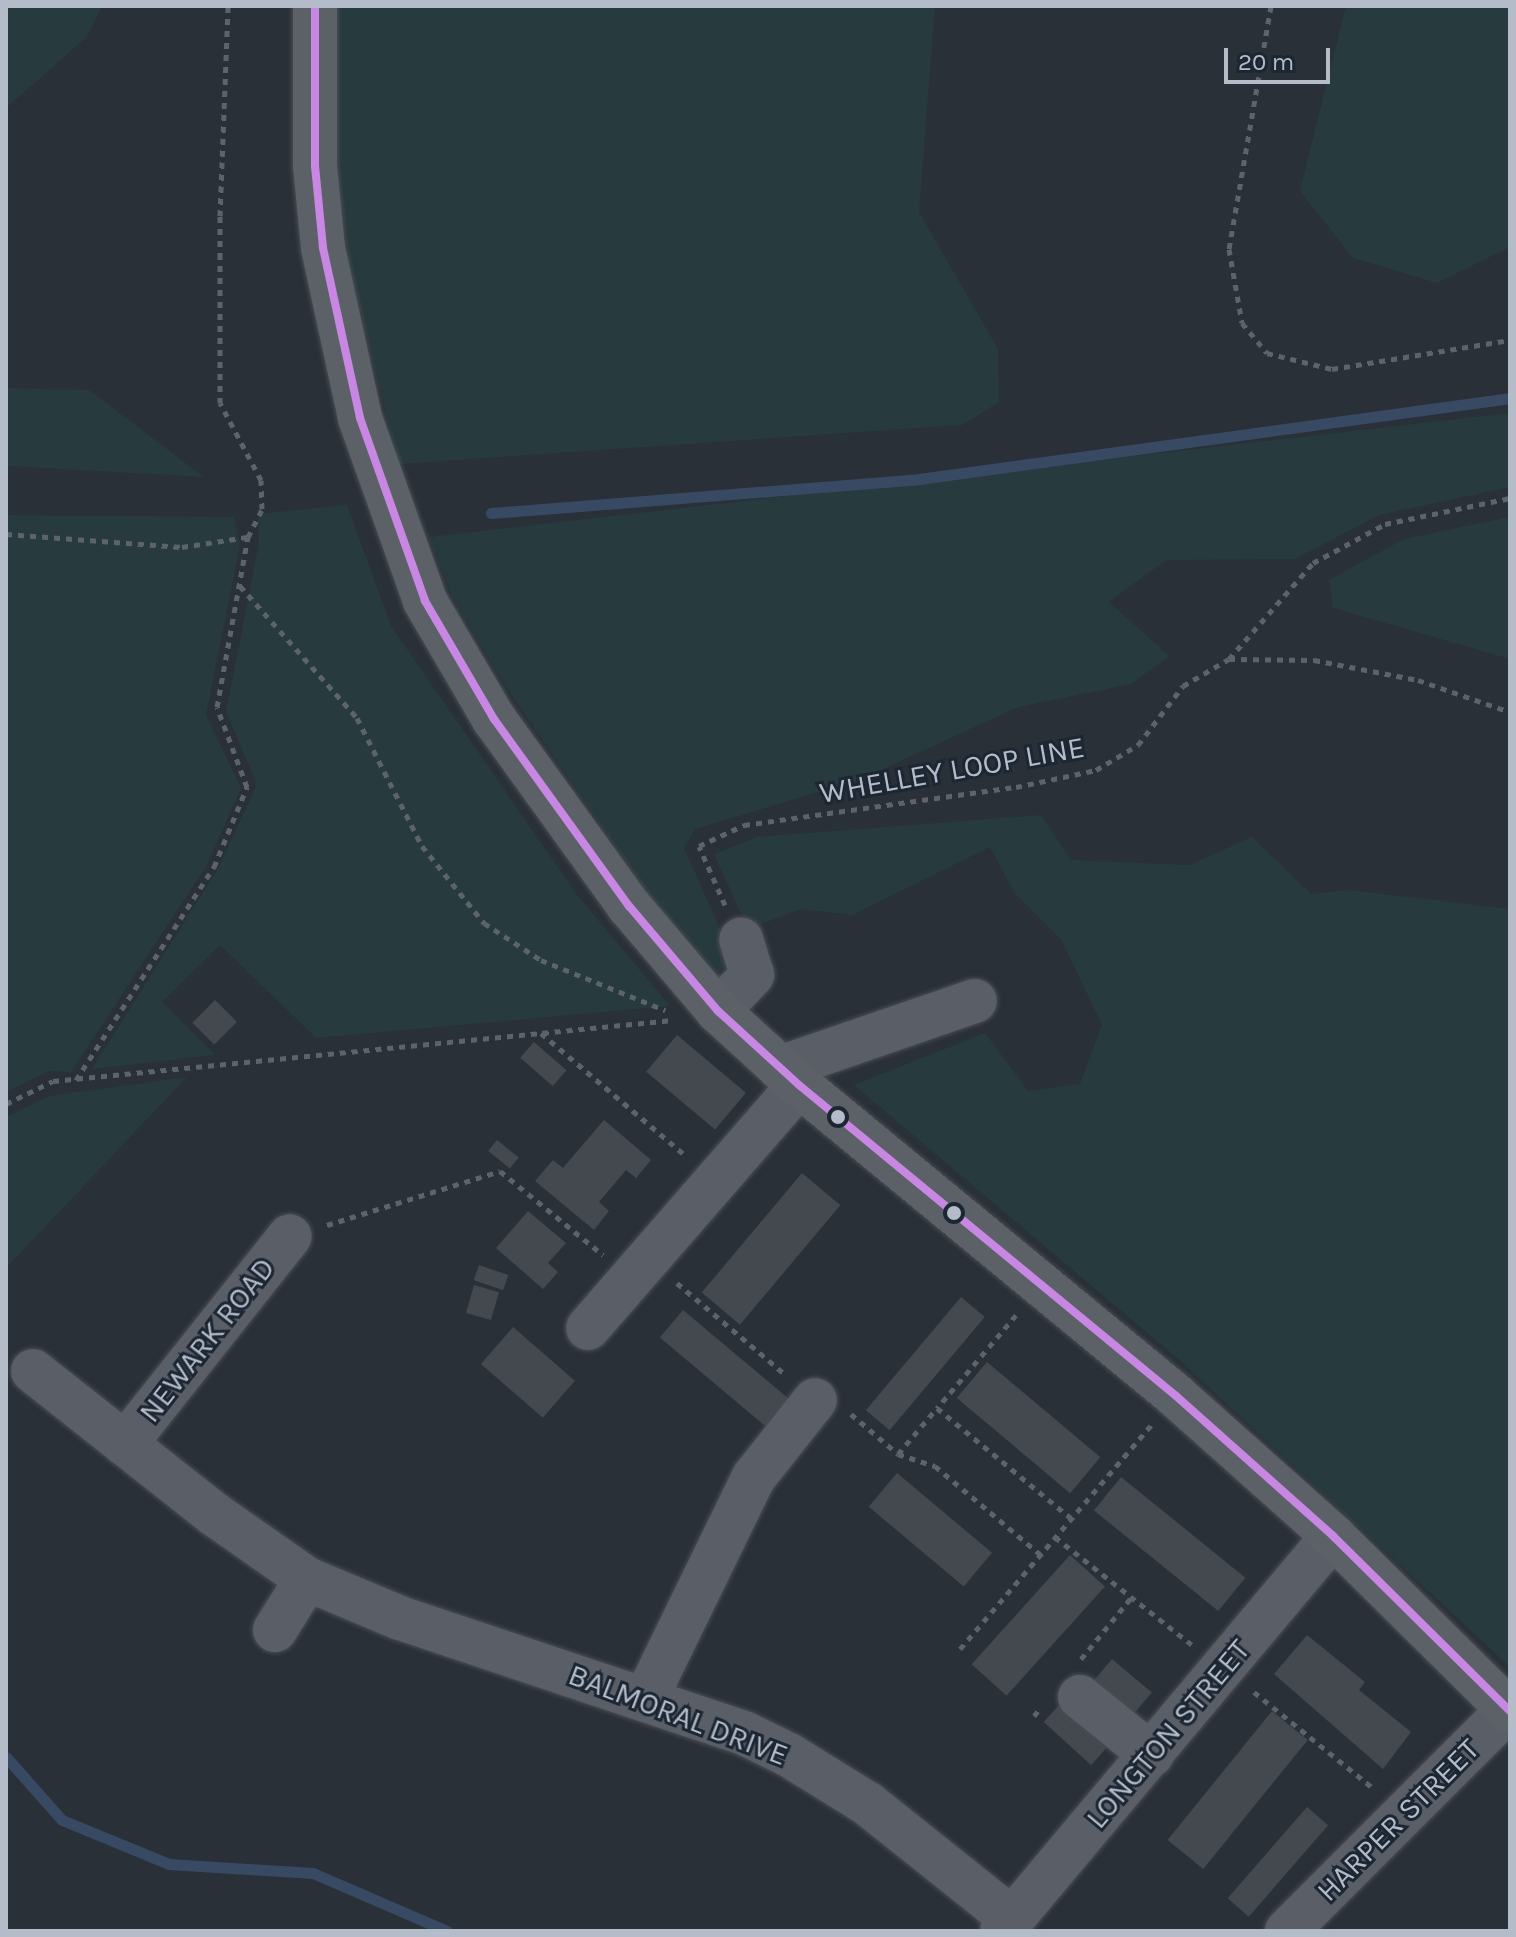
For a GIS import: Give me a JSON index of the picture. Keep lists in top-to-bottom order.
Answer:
{
  "streets": {
    "street": [
      "NEWARK ROAD",
      "BALMORAL DRIVE",
      "LONGTON STREET",
      "HARPER STREET"
    ],
    "path": ["WHELLEY LOOP LINE"]
  },
  "crossings": [
    ["NEWARK ROAD", "BALMORAL DRIVE"],
    ["BALMORAL DRIVE", "LONGTON STREET"]
  ],
  "scale_bar": "20 m"
}
